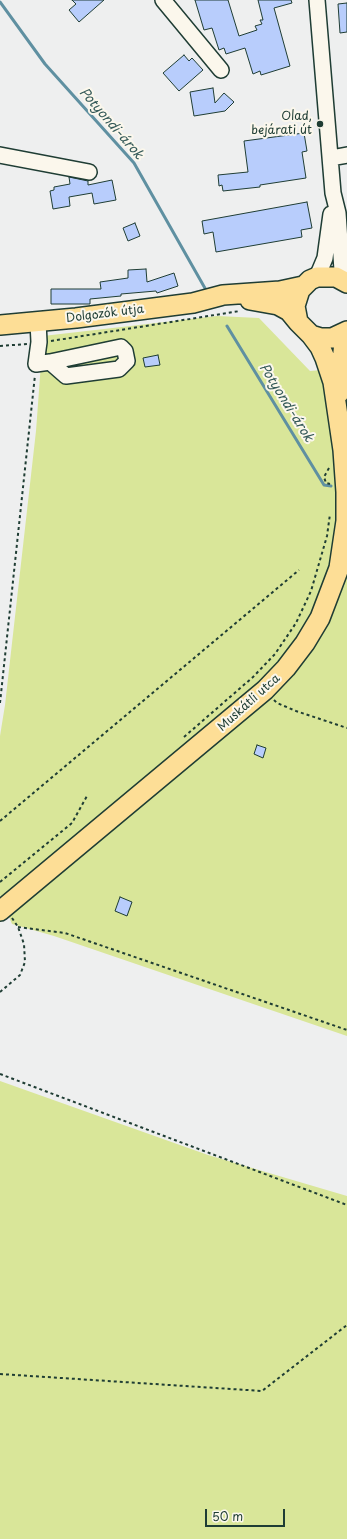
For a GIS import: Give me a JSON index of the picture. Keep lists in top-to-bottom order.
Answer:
{
  "streets": {
    "main road": ["Dolgozók útja", "Muskátli utca"]
  },
  "crossings": [
    ["Dolgozók útja", "Muskátli utca"]
  ],
  "water": ["Potyondi-árok"],
  "places": ["Olad, bejárati út"],
  "scale_bar": "50 m"
}
